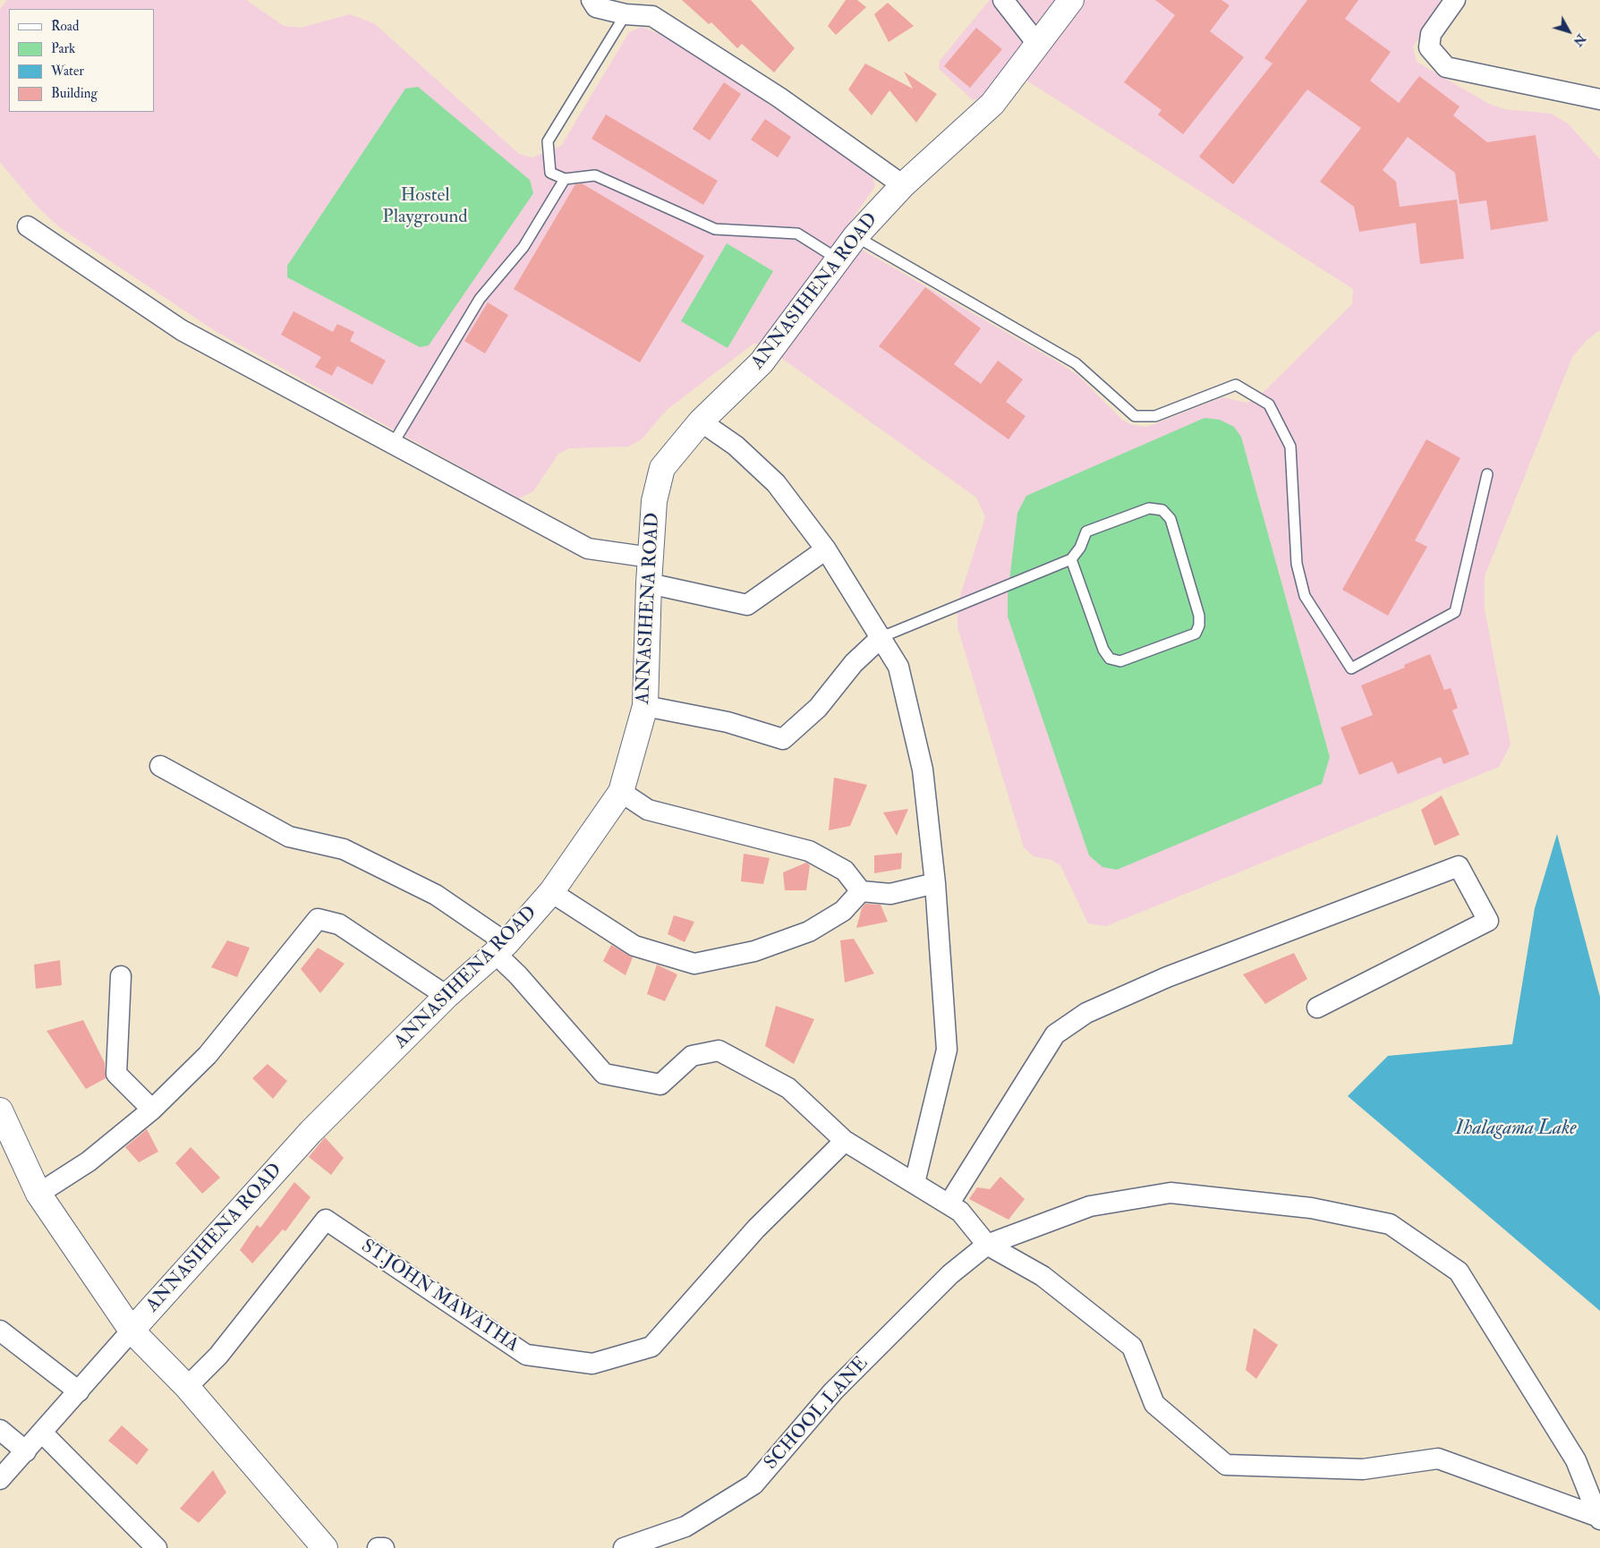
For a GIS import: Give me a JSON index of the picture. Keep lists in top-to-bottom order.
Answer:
{
  "streets": {
    "street": ["ANNASIHENA ROAD", "ST.JOHN MAWATHA", "SCHOOL LANE"]
  },
  "water": ["Ihalagama Lake"],
  "parks": ["Hostel Playground"],
  "legend": [
    "Road",
    "Park",
    "Water",
    "Building"
  ],
  "north": "bottom right"
}
